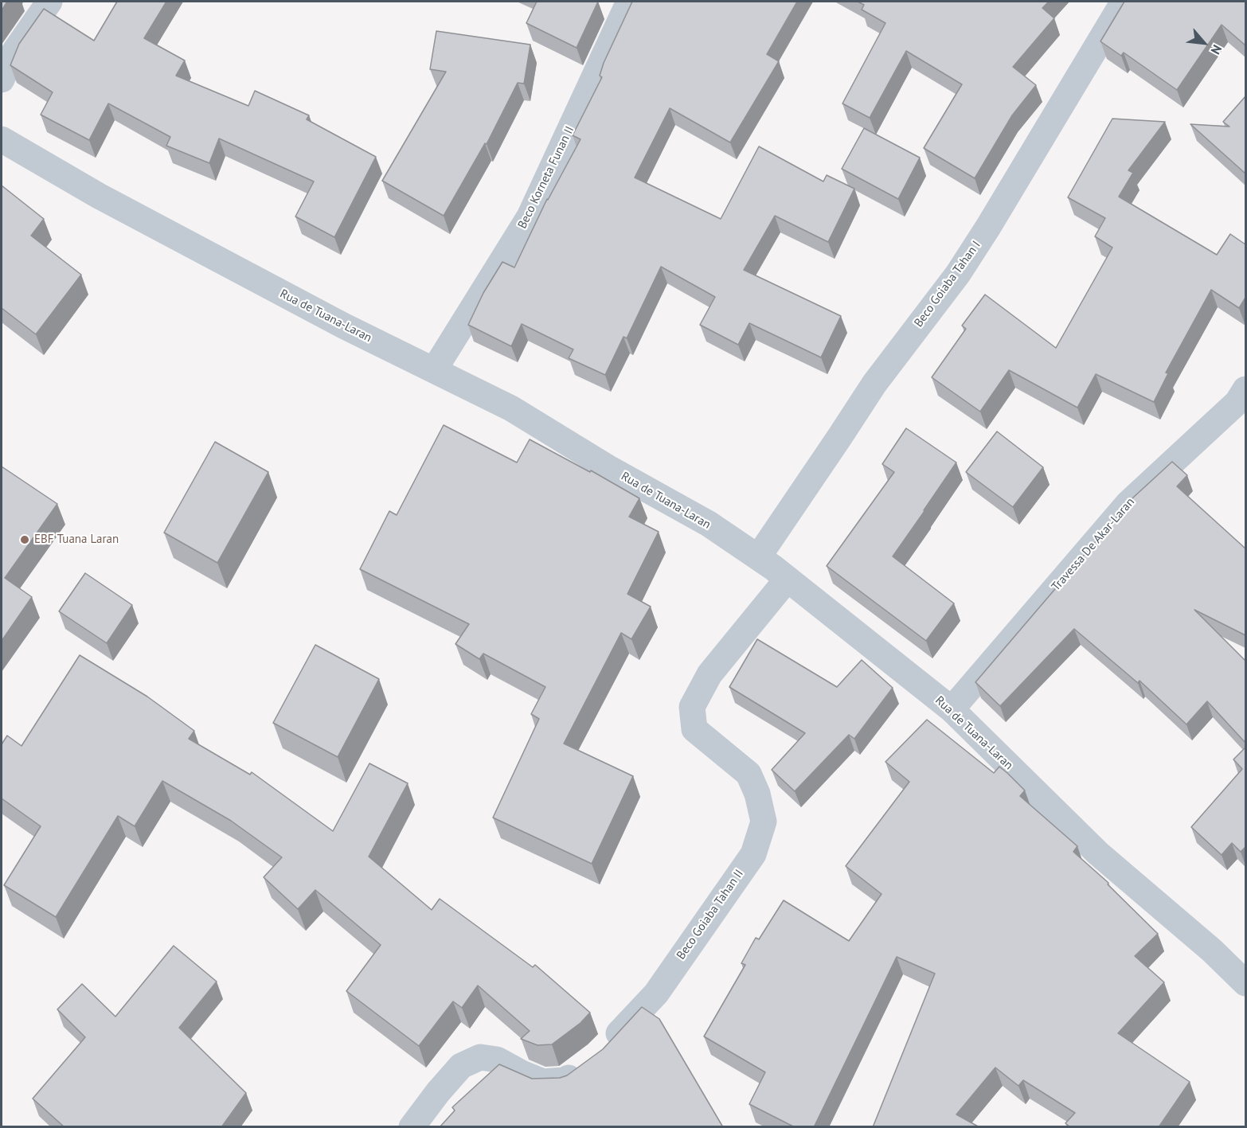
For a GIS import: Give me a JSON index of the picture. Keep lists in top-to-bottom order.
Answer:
{
  "streets": {
    "street": [
      "Beco Korneta Funan II",
      "Beco Goiaba Tahan I",
      "Rua de Tuana-Laran",
      "Travessa De Akar-Laran",
      "Beco Goiaba Tahan II"
    ]
  },
  "crossings": [
    ["Beco Korneta Funan II", "Rua de Tuana-Laran"],
    ["Beco Goiaba Tahan I", "Rua de Tuana-Laran"],
    ["Rua de Tuana-Laran", "Travessa De Akar-Laran"],
    ["Rua de Tuana-Laran", "Beco Goiaba Tahan II"]
  ],
  "places": ["EBF Tuana Laran"],
  "north": "bottom right"
}
